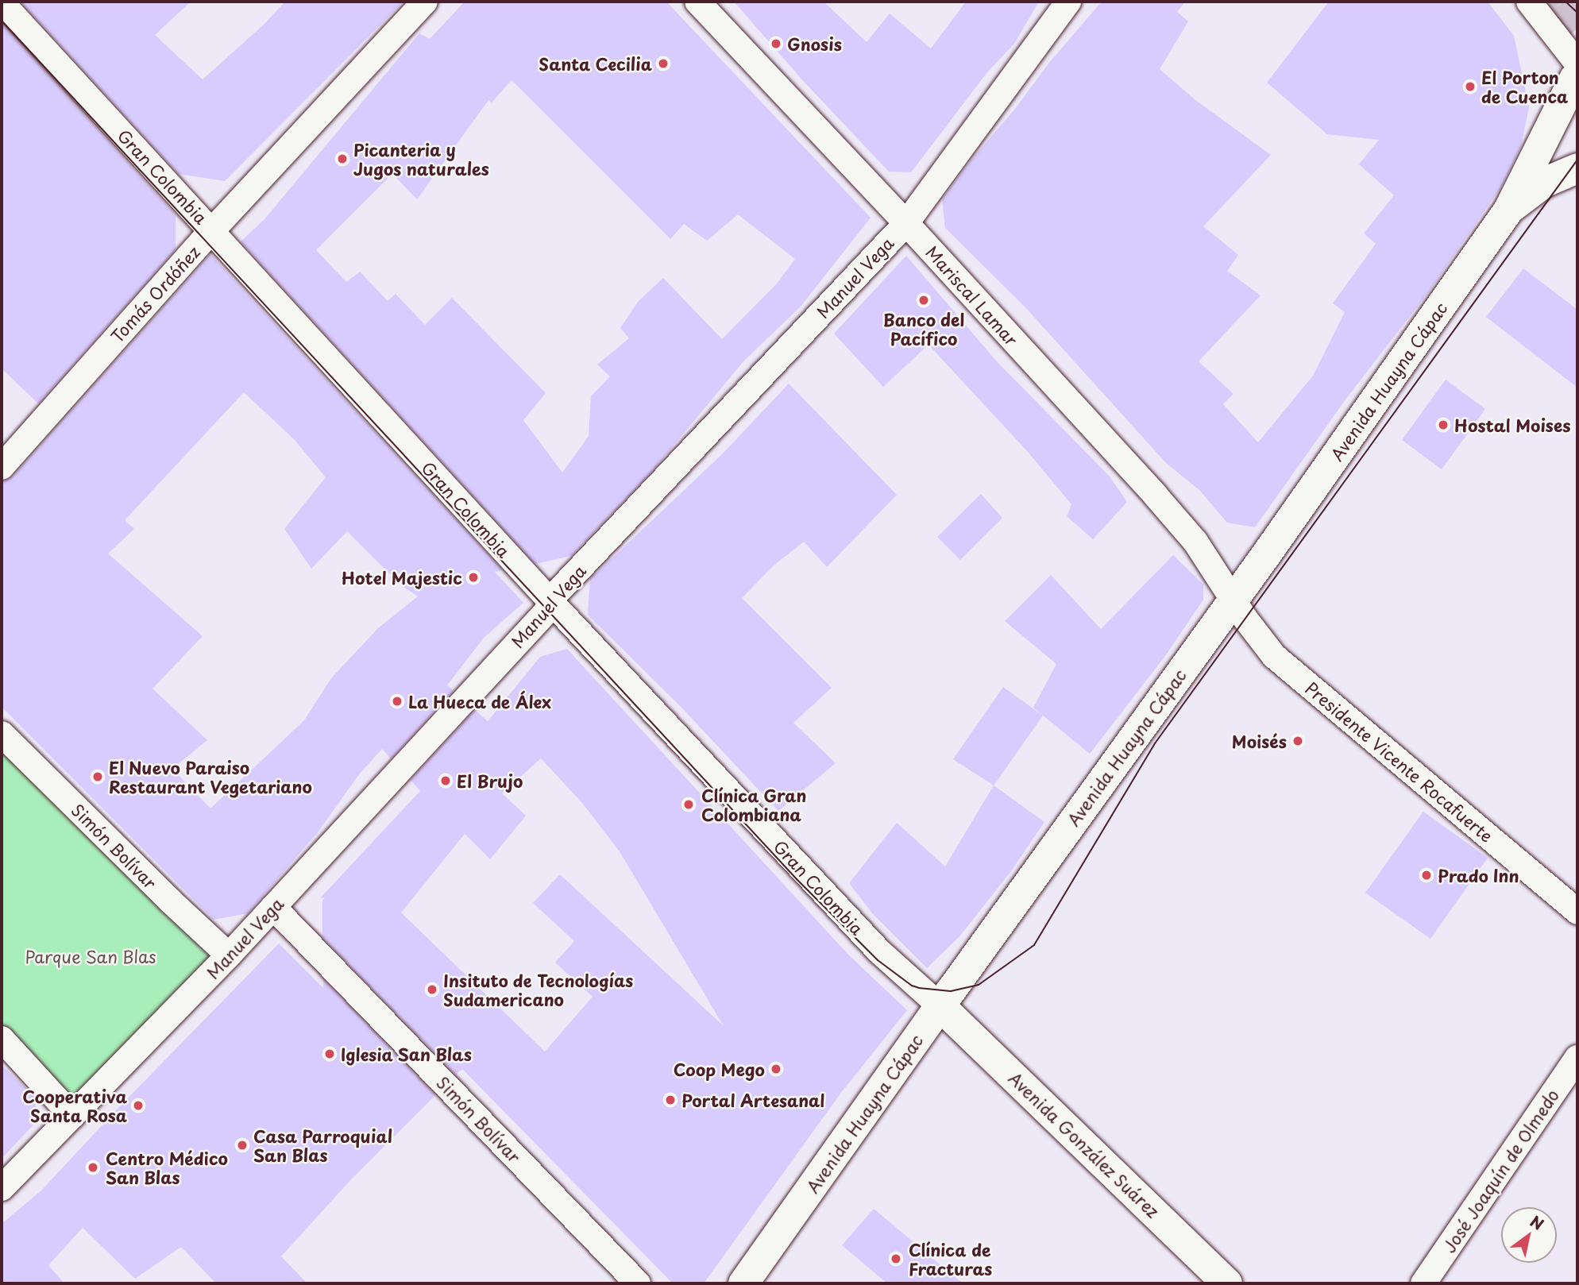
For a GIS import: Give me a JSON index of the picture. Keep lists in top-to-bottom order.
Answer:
{
  "streets": {
    "street": [
      "Gran Colombia",
      "Manuel Vega",
      "Tomás Ordóñez",
      "Mariscal Lamar",
      "Avenida Huayna Cápac",
      "Presidente Vicente Rocafuerte",
      "Simón Bolívar",
      "Avenida González Suárez",
      "José Joaquín de Olmedo"
    ]
  },
  "crossings": [
    ["Gran Colombia", "Manuel Vega"],
    ["Gran Colombia", "Tomás Ordóñez"],
    ["Gran Colombia", "Avenida Huayna Cápac"],
    ["Gran Colombia", "Avenida González Suárez"],
    ["Manuel Vega", "Mariscal Lamar"],
    ["Manuel Vega", "Simón Bolívar"],
    ["Mariscal Lamar", "Avenida Huayna Cápac"],
    ["Mariscal Lamar", "Presidente Vicente Rocafuerte"],
    ["Avenida Huayna Cápac", "Presidente Vicente Rocafuerte"],
    ["Avenida Huayna Cápac", "Avenida González Suárez"]
  ],
  "parks": ["Parque San Blas"],
  "places": [
    "Gnosis",
    "Santa Cecilia",
    "El Porton de Cuenca",
    "Picanteria y Jugos naturales",
    "Banco del Pacífico",
    "Hostal Moises",
    "Hotel Majestic",
    "La Hueca de Álex",
    "Moisés",
    "El Nuevo Paraiso Restaurant Vegetariano",
    "El Brujo",
    "Clínica Gran Colombiana",
    "Prado Inn",
    "Insituto de Tecnologías Sudamericano",
    "Iglesia San Blas",
    "Coop Mego",
    "Portal Artesanal",
    "Cooperativa Santa Rosa",
    "Casa Parroquial San Blas",
    "Centro Médico San Blas",
    "Clínica de Fracturas"
  ],
  "north": "top right"
}
